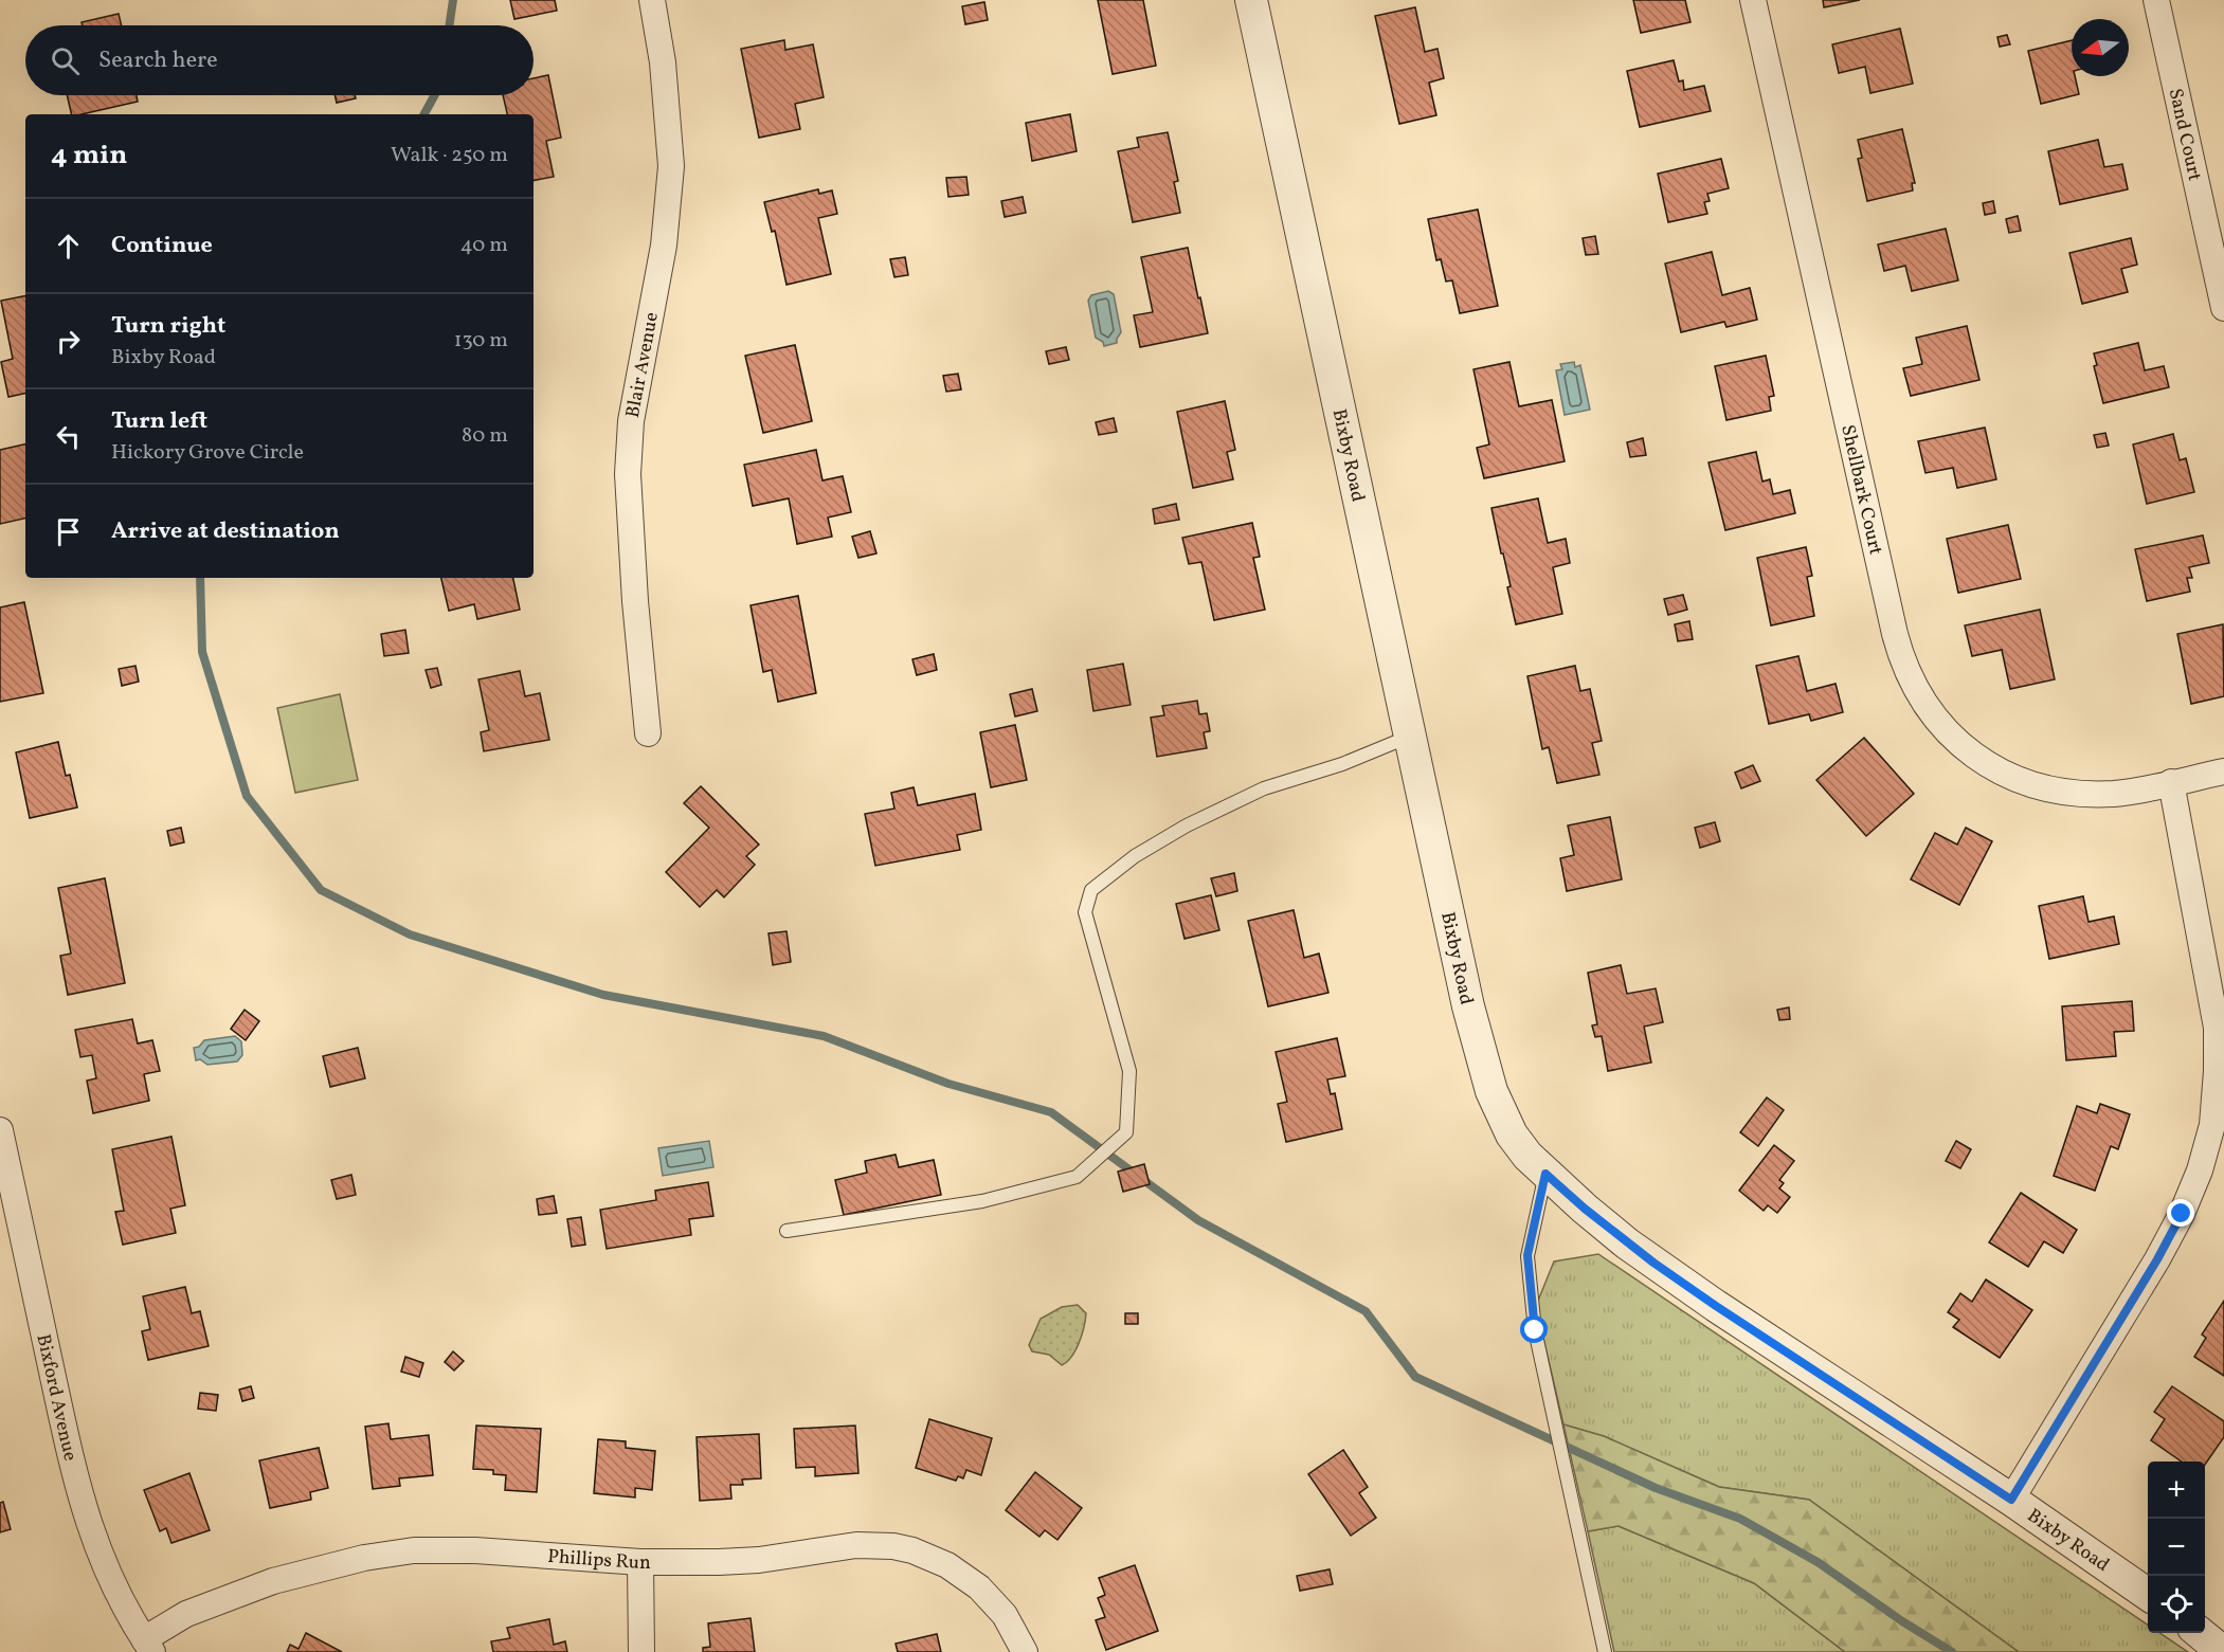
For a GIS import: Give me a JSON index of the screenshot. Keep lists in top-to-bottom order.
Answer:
{
  "streets": {
    "street": [
      "Sand Court",
      "Blair Avenue",
      "Bixby Road",
      "Shellbark Court",
      "Bixford Avenue",
      "Phillips Run"
    ]
  },
  "crossings": [
    ["Bixford Avenue", "Phillips Run"]
  ],
  "north": "left",
  "page": {
    "search": "Search here",
    "heading": ["4 min", "Walk · 250 m"],
    "list": [
      ["Continue", "40 m"],
      ["Turn right", "Bixby Road", "130 m"],
      ["Turn left", "Hickory Grove Circle", "80 m"],
      "Arrive at destination"
    ],
    "map_buttons": ["+", "−"]
  }
}
